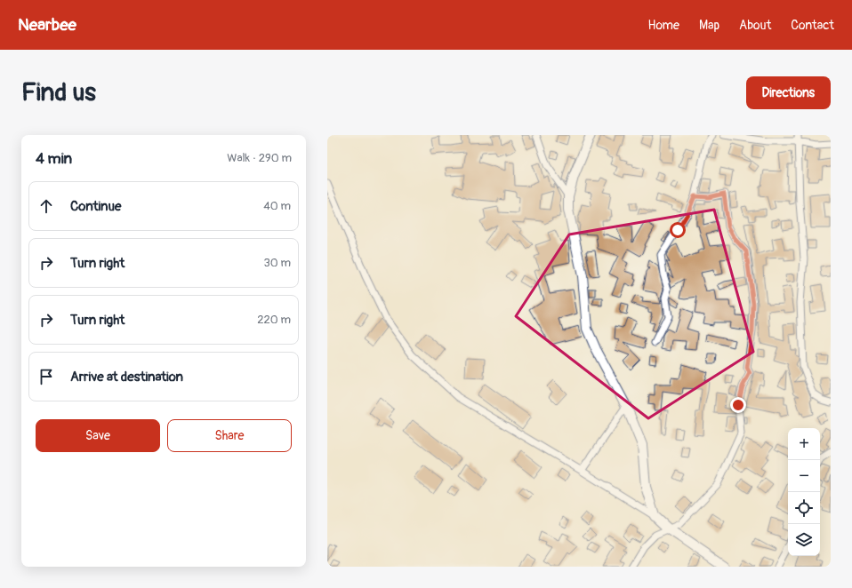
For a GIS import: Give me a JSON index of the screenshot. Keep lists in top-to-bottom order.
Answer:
{
  "page": {
    "header": "Nearbee",
    "nav": [
      "Home",
      "Map",
      "About",
      "Contact"
    ],
    "buttons": [
      "Directions",
      ["Save", "Share"]
    ],
    "title": "Find us",
    "heading": ["4 min", "Walk · 290 m"],
    "list": [
      ["Continue", "40 m"],
      ["Turn right", "30 m"],
      ["Turn right", "220 m"],
      "Arrive at destination"
    ],
    "map_buttons": ["+", "−"]
  }
}
